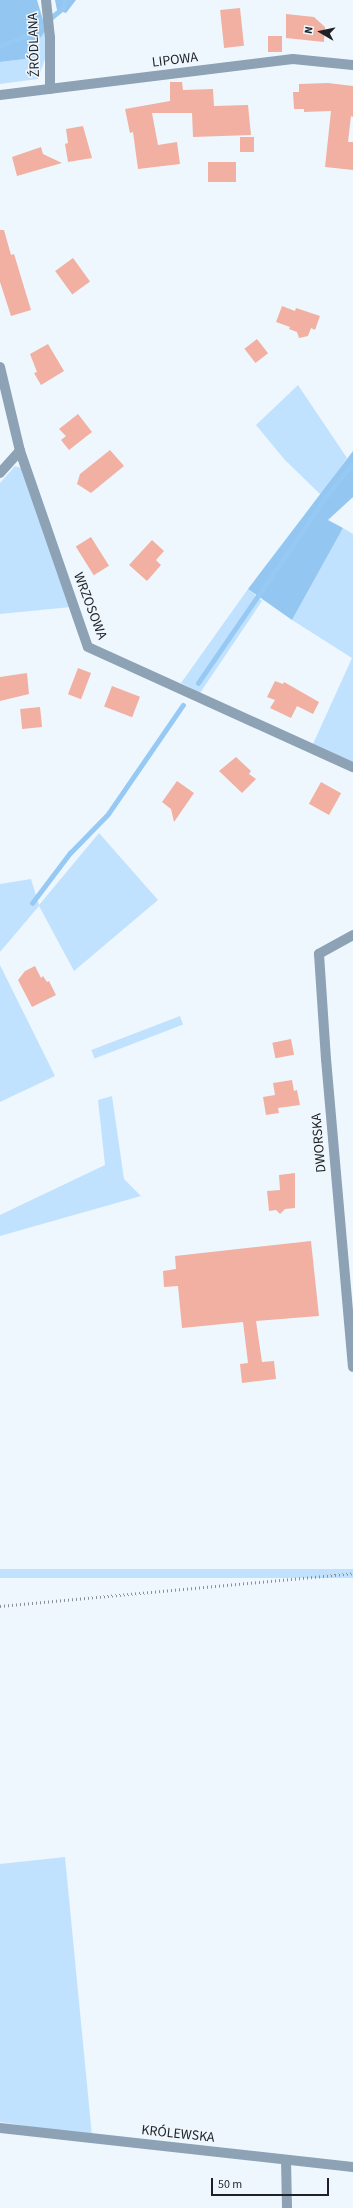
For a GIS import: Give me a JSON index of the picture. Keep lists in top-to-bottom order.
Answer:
{
  "streets": {
    "street": [
      "ŹRÓDLANA",
      "LIPOWA",
      "WRZOSOWA",
      "DWORSKA",
      "KRÓLEWSKA"
    ]
  },
  "crossings": [
    ["ŹRÓDLANA", "LIPOWA"]
  ],
  "scale_bar": "50 m",
  "north": "left"
}
